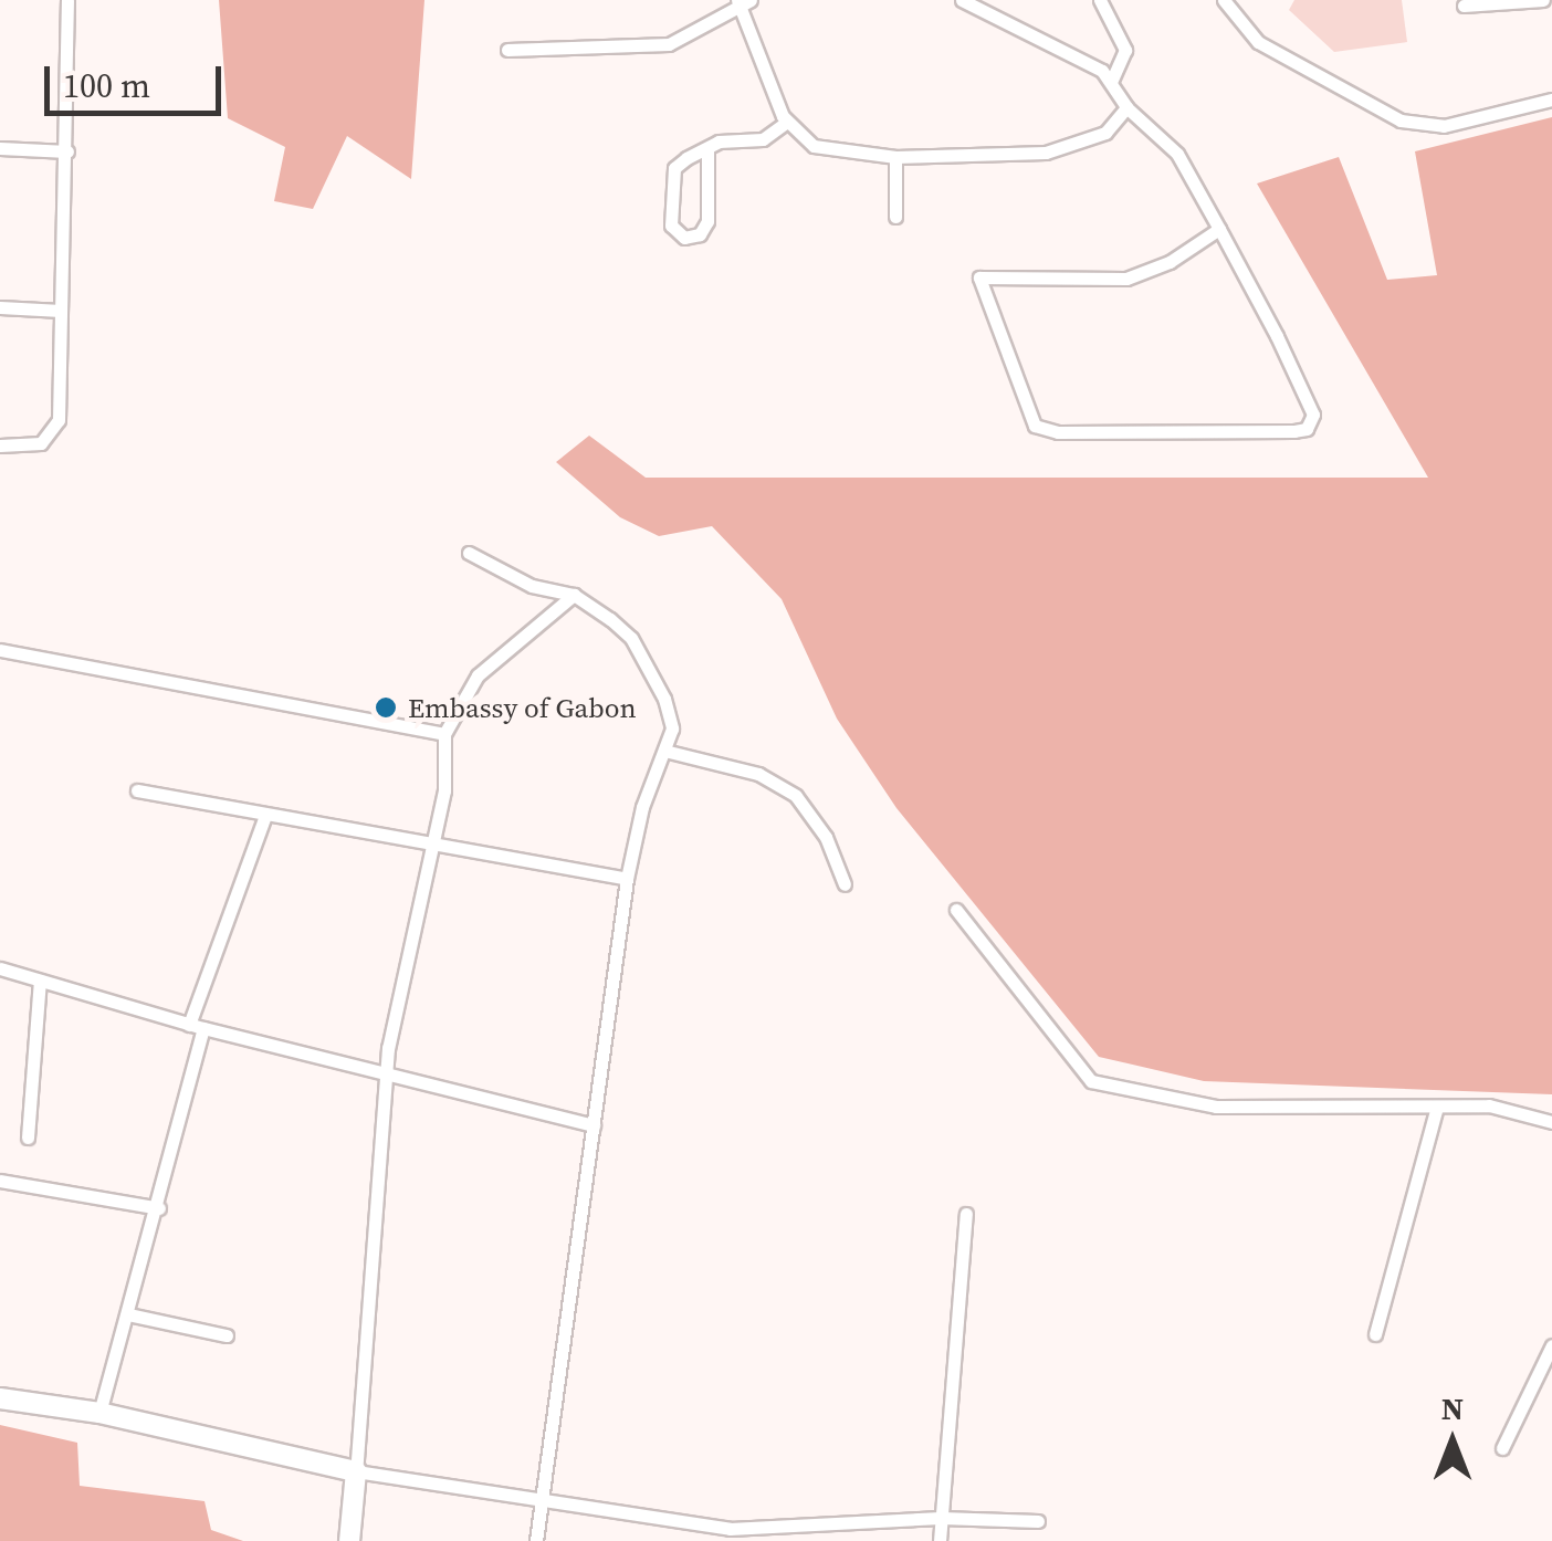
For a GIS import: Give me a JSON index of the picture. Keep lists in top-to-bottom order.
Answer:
{
  "places": ["Embassy of Gabon"],
  "scale_bar": "100 m",
  "north": "top"
}
